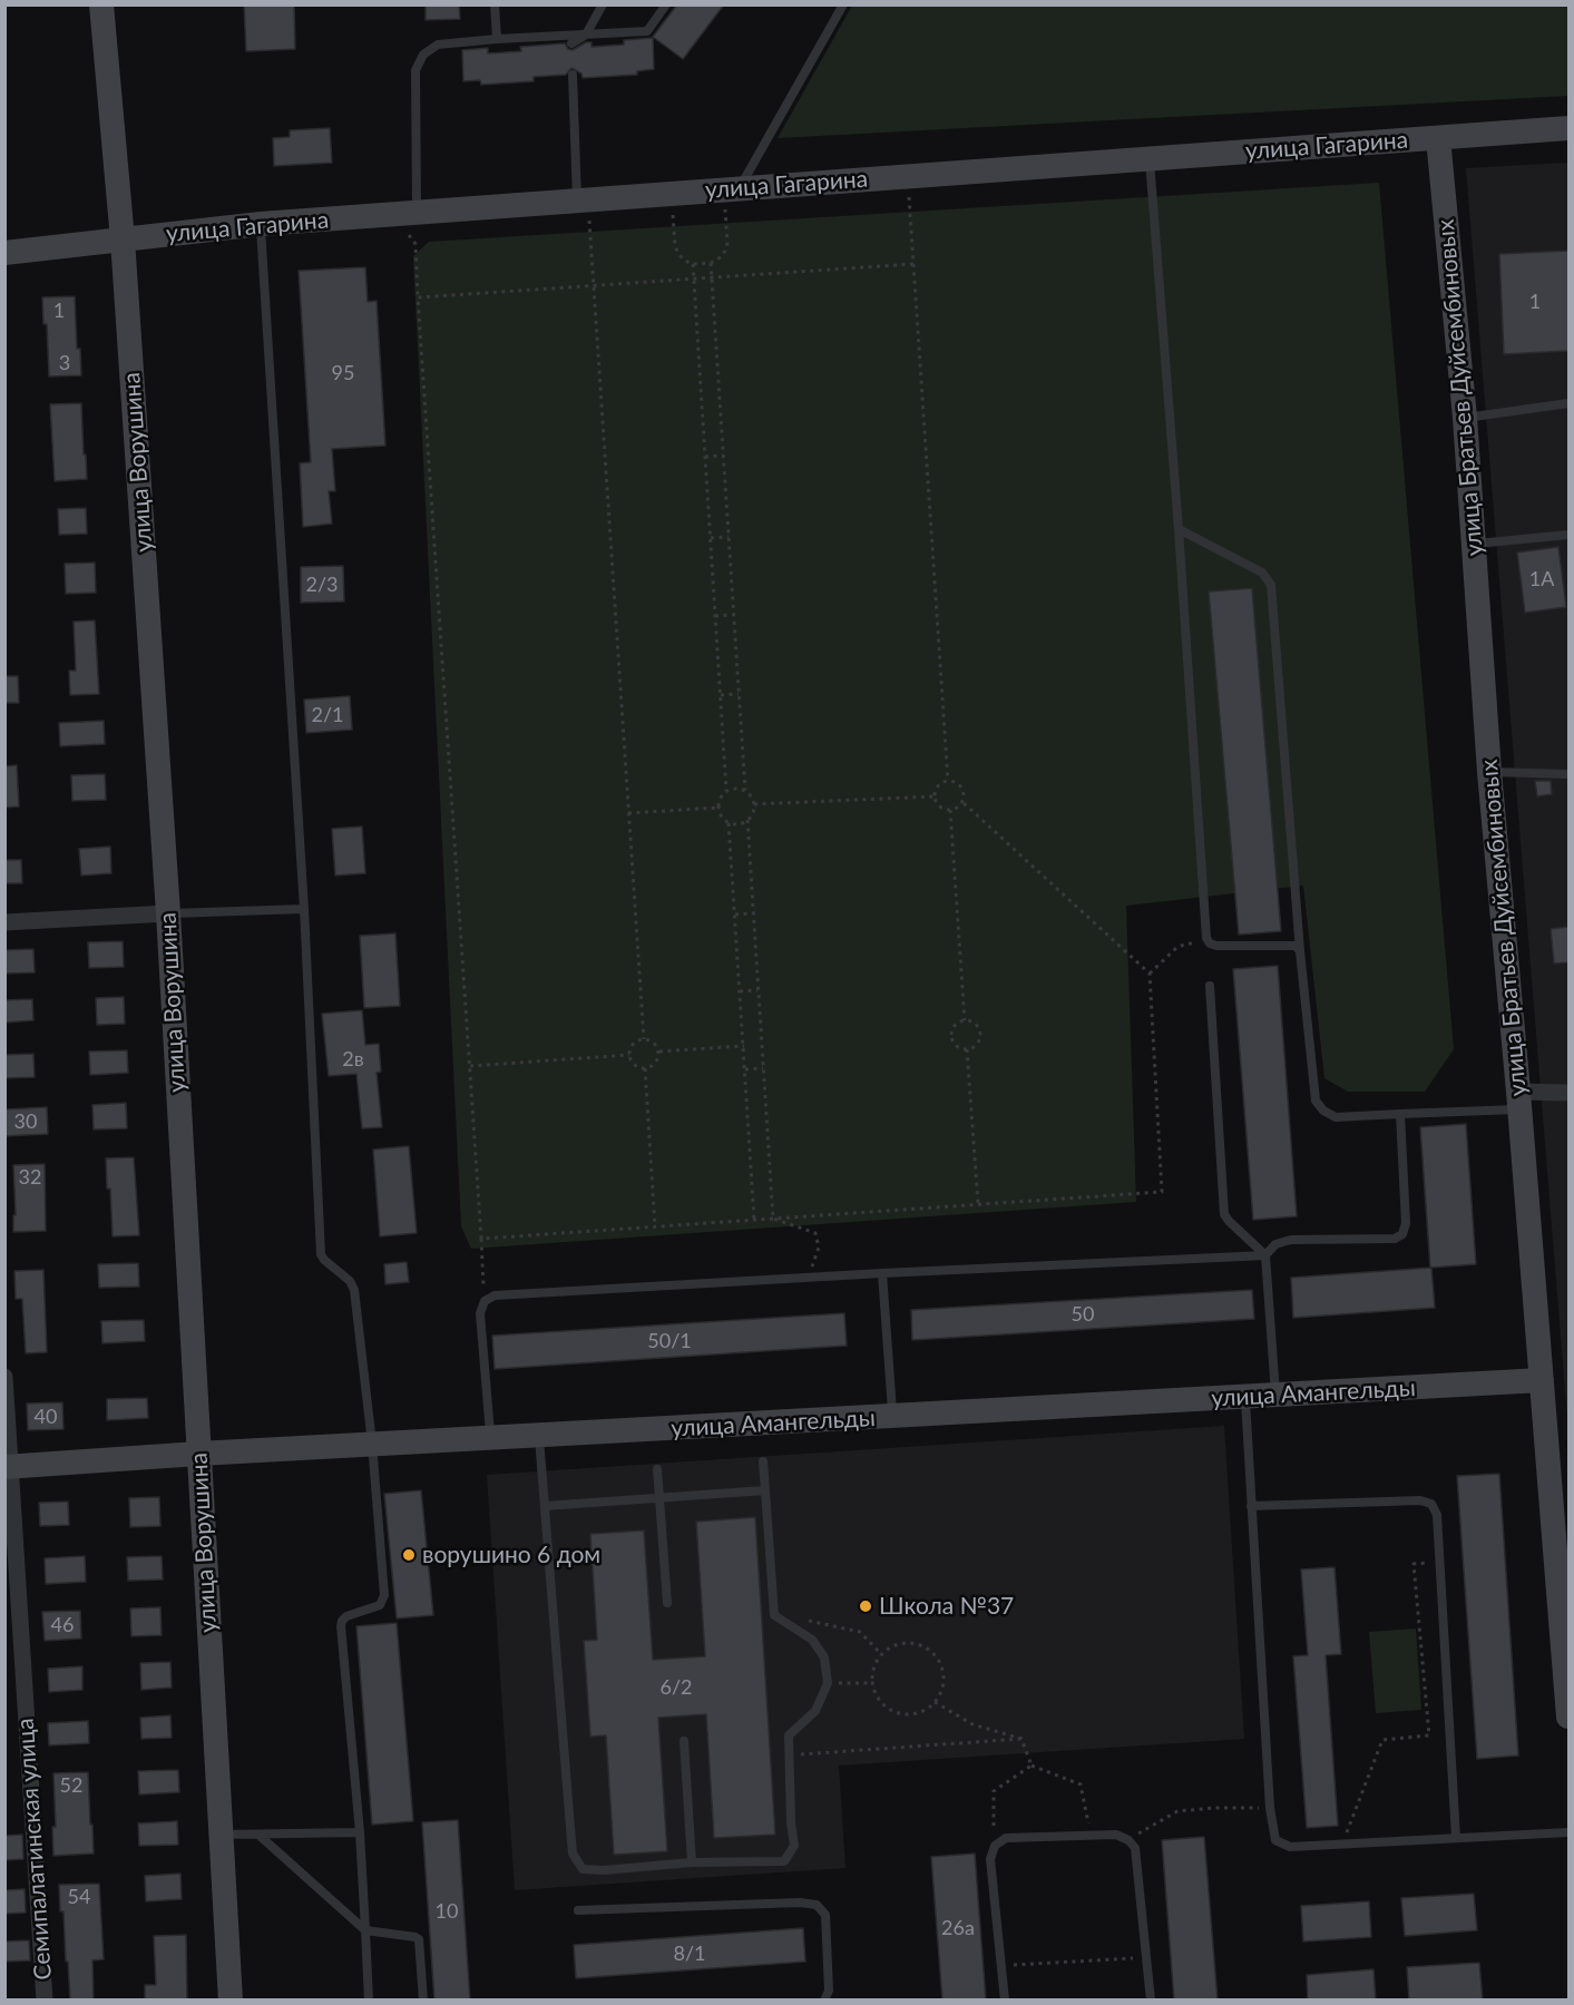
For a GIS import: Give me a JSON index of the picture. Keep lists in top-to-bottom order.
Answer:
{
  "streets": {
    "street": [
      "улица Гагарина",
      "улица Братьев Дуйсембиновых",
      "улица Ворушина",
      "улица Амангельды",
      "Семипалатинская улица"
    ]
  },
  "crossings": [
    ["улица Гагарина", "улица Братьев Дуйсембиновых"],
    ["улица Гагарина", "улица Ворушина"],
    ["улица Братьев Дуйсембиновых", "улица Амангельды"],
    ["улица Ворушина", "улица Амангельды"],
    ["улица Амангельды", "Семипалатинская улица"]
  ],
  "places": ["ворушино 6 дом", "Школа №37"],
  "house_numbers": [
    "1",
    "1",
    "3",
    "95",
    "1А",
    "2/3",
    "2/1",
    "2в",
    "30",
    "32",
    "50",
    "50/1",
    "40",
    "46",
    "6/2",
    "52",
    "54",
    "10",
    "26а",
    "8/1"
  ]
}
